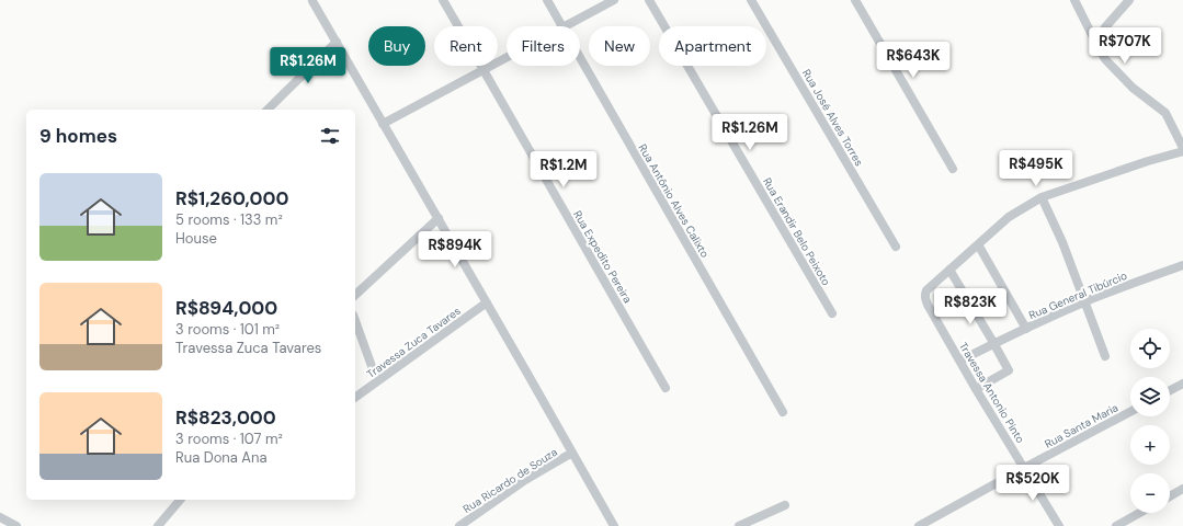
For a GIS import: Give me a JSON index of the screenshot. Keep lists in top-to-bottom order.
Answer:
{
  "streets": {
    "street": [
      "Rua José Alves Torres",
      "Rua Antônio Alves Calixto",
      "Rua Erandir Belo Peixoto",
      "Rua Expedito Pereira",
      "Rua General Tibúrcio",
      "Travessa Zuca Tavares",
      "Travessa Antonio Pinto",
      "Rua Santa Maria",
      "Rua Ricardo de Souza"
    ]
  },
  "crossings": [
    ["Rua General Tibúrcio", "Travessa Antonio Pinto"],
    ["Travessa Antonio Pinto", "Rua Santa Maria"]
  ],
  "page": {
    "chip": [
      "Buy",
      "Rent",
      "Filters",
      "New",
      "Apartment"
    ],
    "price": [
      "R$707K",
      "R$643K",
      "R$1.26M",
      "R$1.26M",
      "R$495K",
      "R$1.2M",
      "R$894K",
      "R$823K",
      "R$520K"
    ],
    "heading": "9 homes",
    "list": [
      {
        "name": "R$1,260,000",
        "note": "5 rooms · 133 m² · House"
      },
      {
        "name": "R$894,000",
        "note": "3 rooms · 101 m² · Travessa Zuca Tavares"
      },
      {
        "name": "R$823,000",
        "note": "3 rooms · 107 m² · Rua Dona Ana"
      }
    ],
    "map_buttons": ["+", "−"]
  }
}
